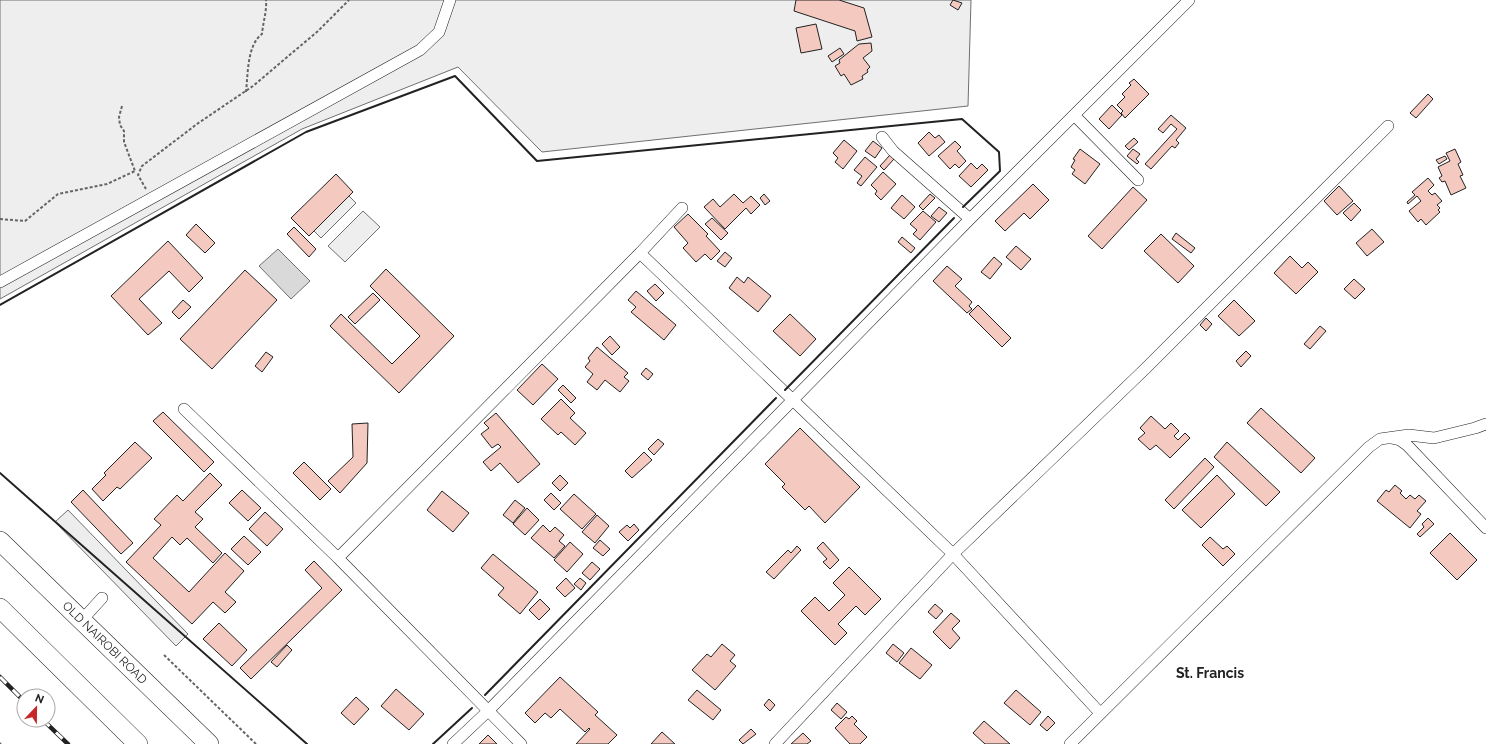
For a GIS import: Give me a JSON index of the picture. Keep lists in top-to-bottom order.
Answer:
{
  "streets": {
    "highway": ["OLD NAIROBI ROAD"]
  },
  "districts": ["St. Francis"],
  "north": "top"
}
